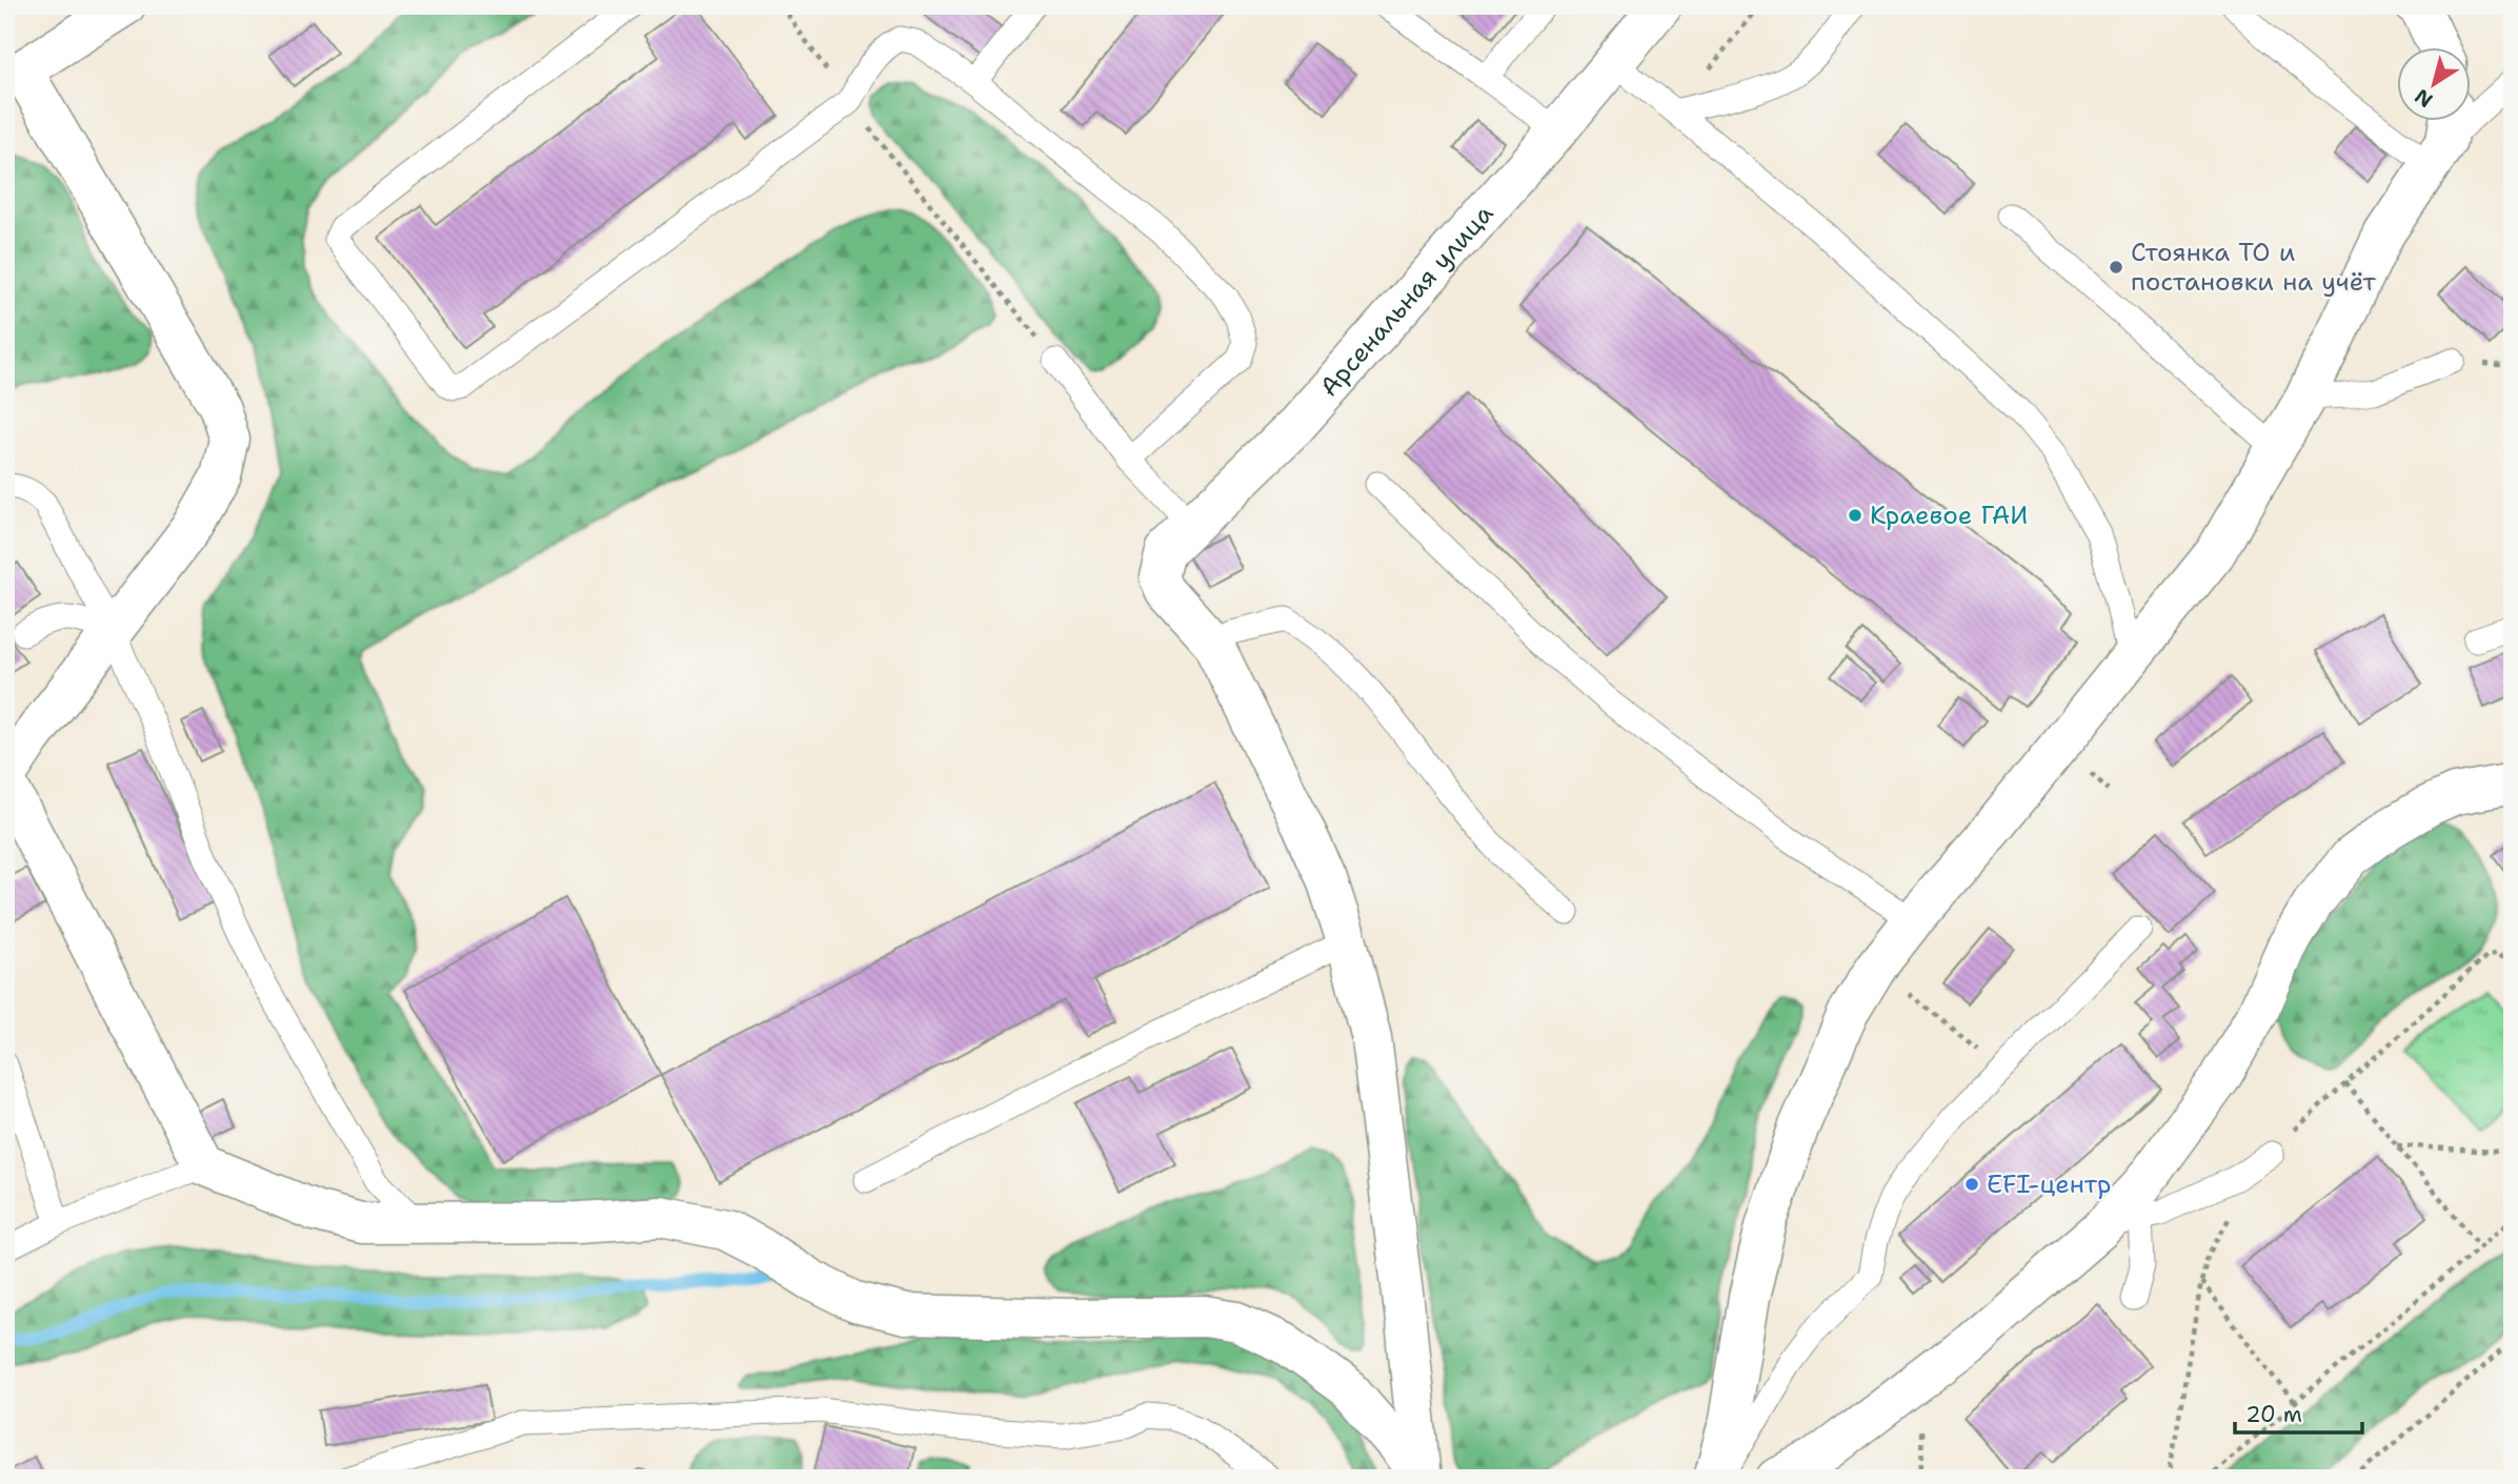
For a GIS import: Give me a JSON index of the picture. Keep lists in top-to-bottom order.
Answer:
{
  "streets": {
    "street": ["Арсенальная улица"]
  },
  "places": ["Стоянка ТО и постановки на учёт", "Краевое ГАИ", "EFI-центр"],
  "scale_bar": "20 m",
  "north": "bottom left"
}
